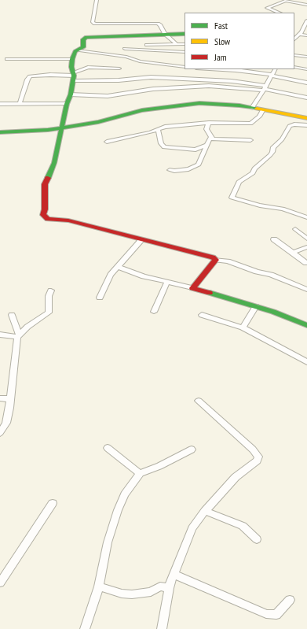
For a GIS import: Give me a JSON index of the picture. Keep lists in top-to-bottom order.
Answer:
{
  "legend": ["Fast", "Slow", "Jam"]
}
